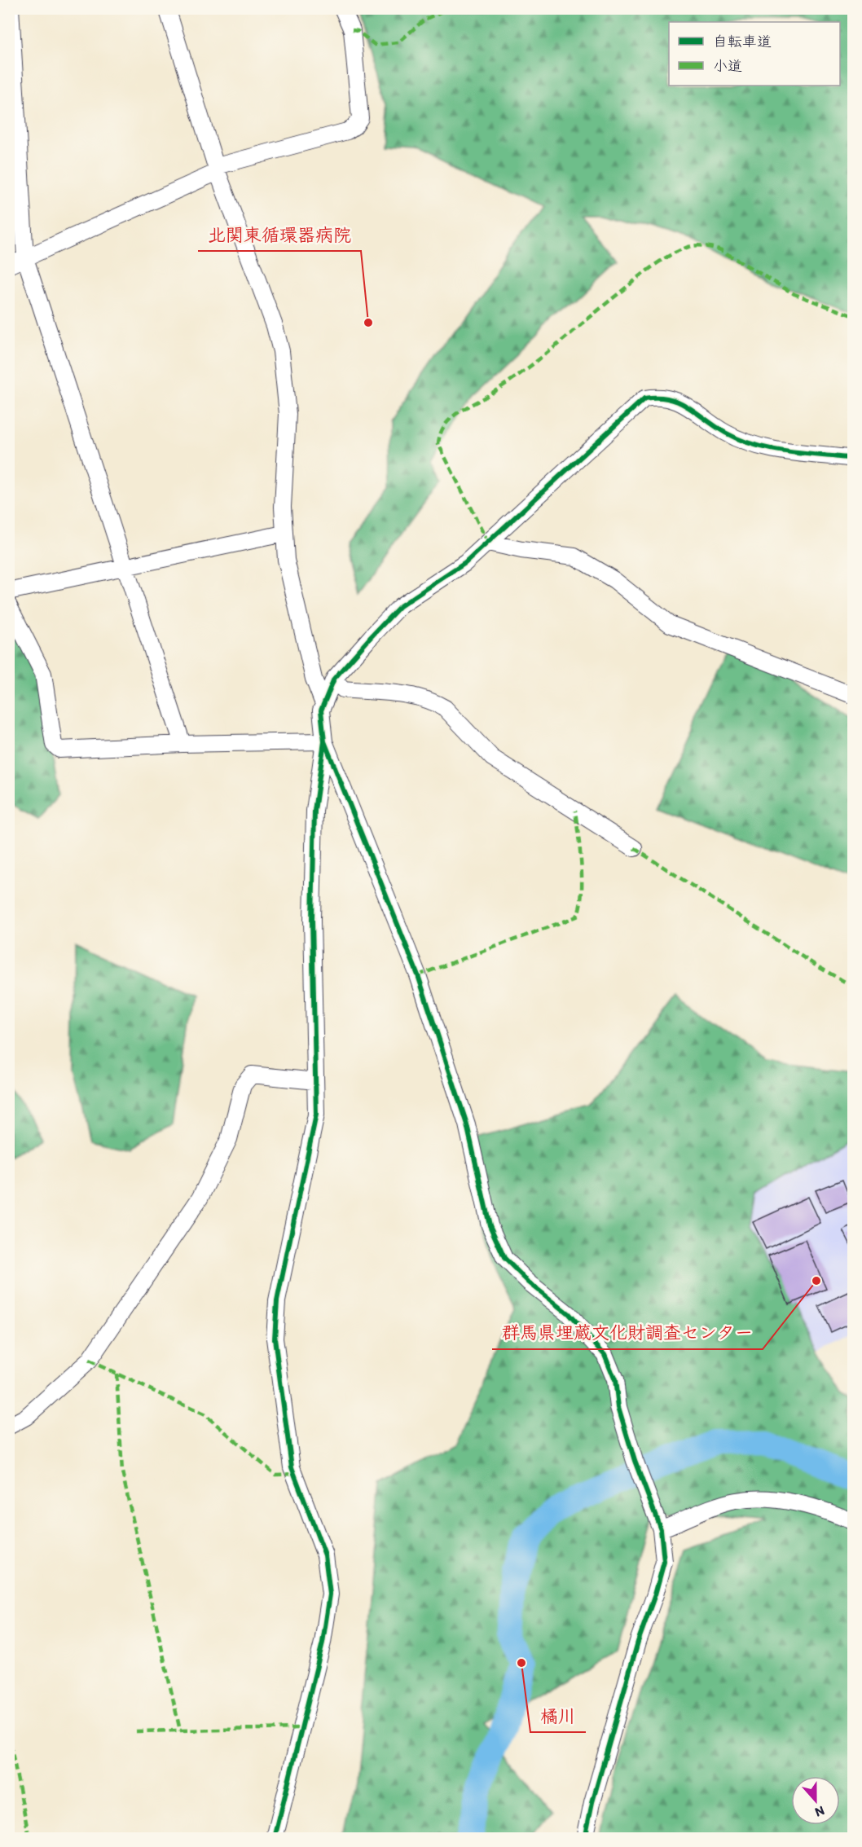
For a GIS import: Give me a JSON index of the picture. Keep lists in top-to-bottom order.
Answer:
{
  "places": ["北関東循環器病院", "群馬県埋蔵文化財調査センター", "橘川"],
  "legend": ["自転車道", "小道"],
  "north": "bottom"
}
